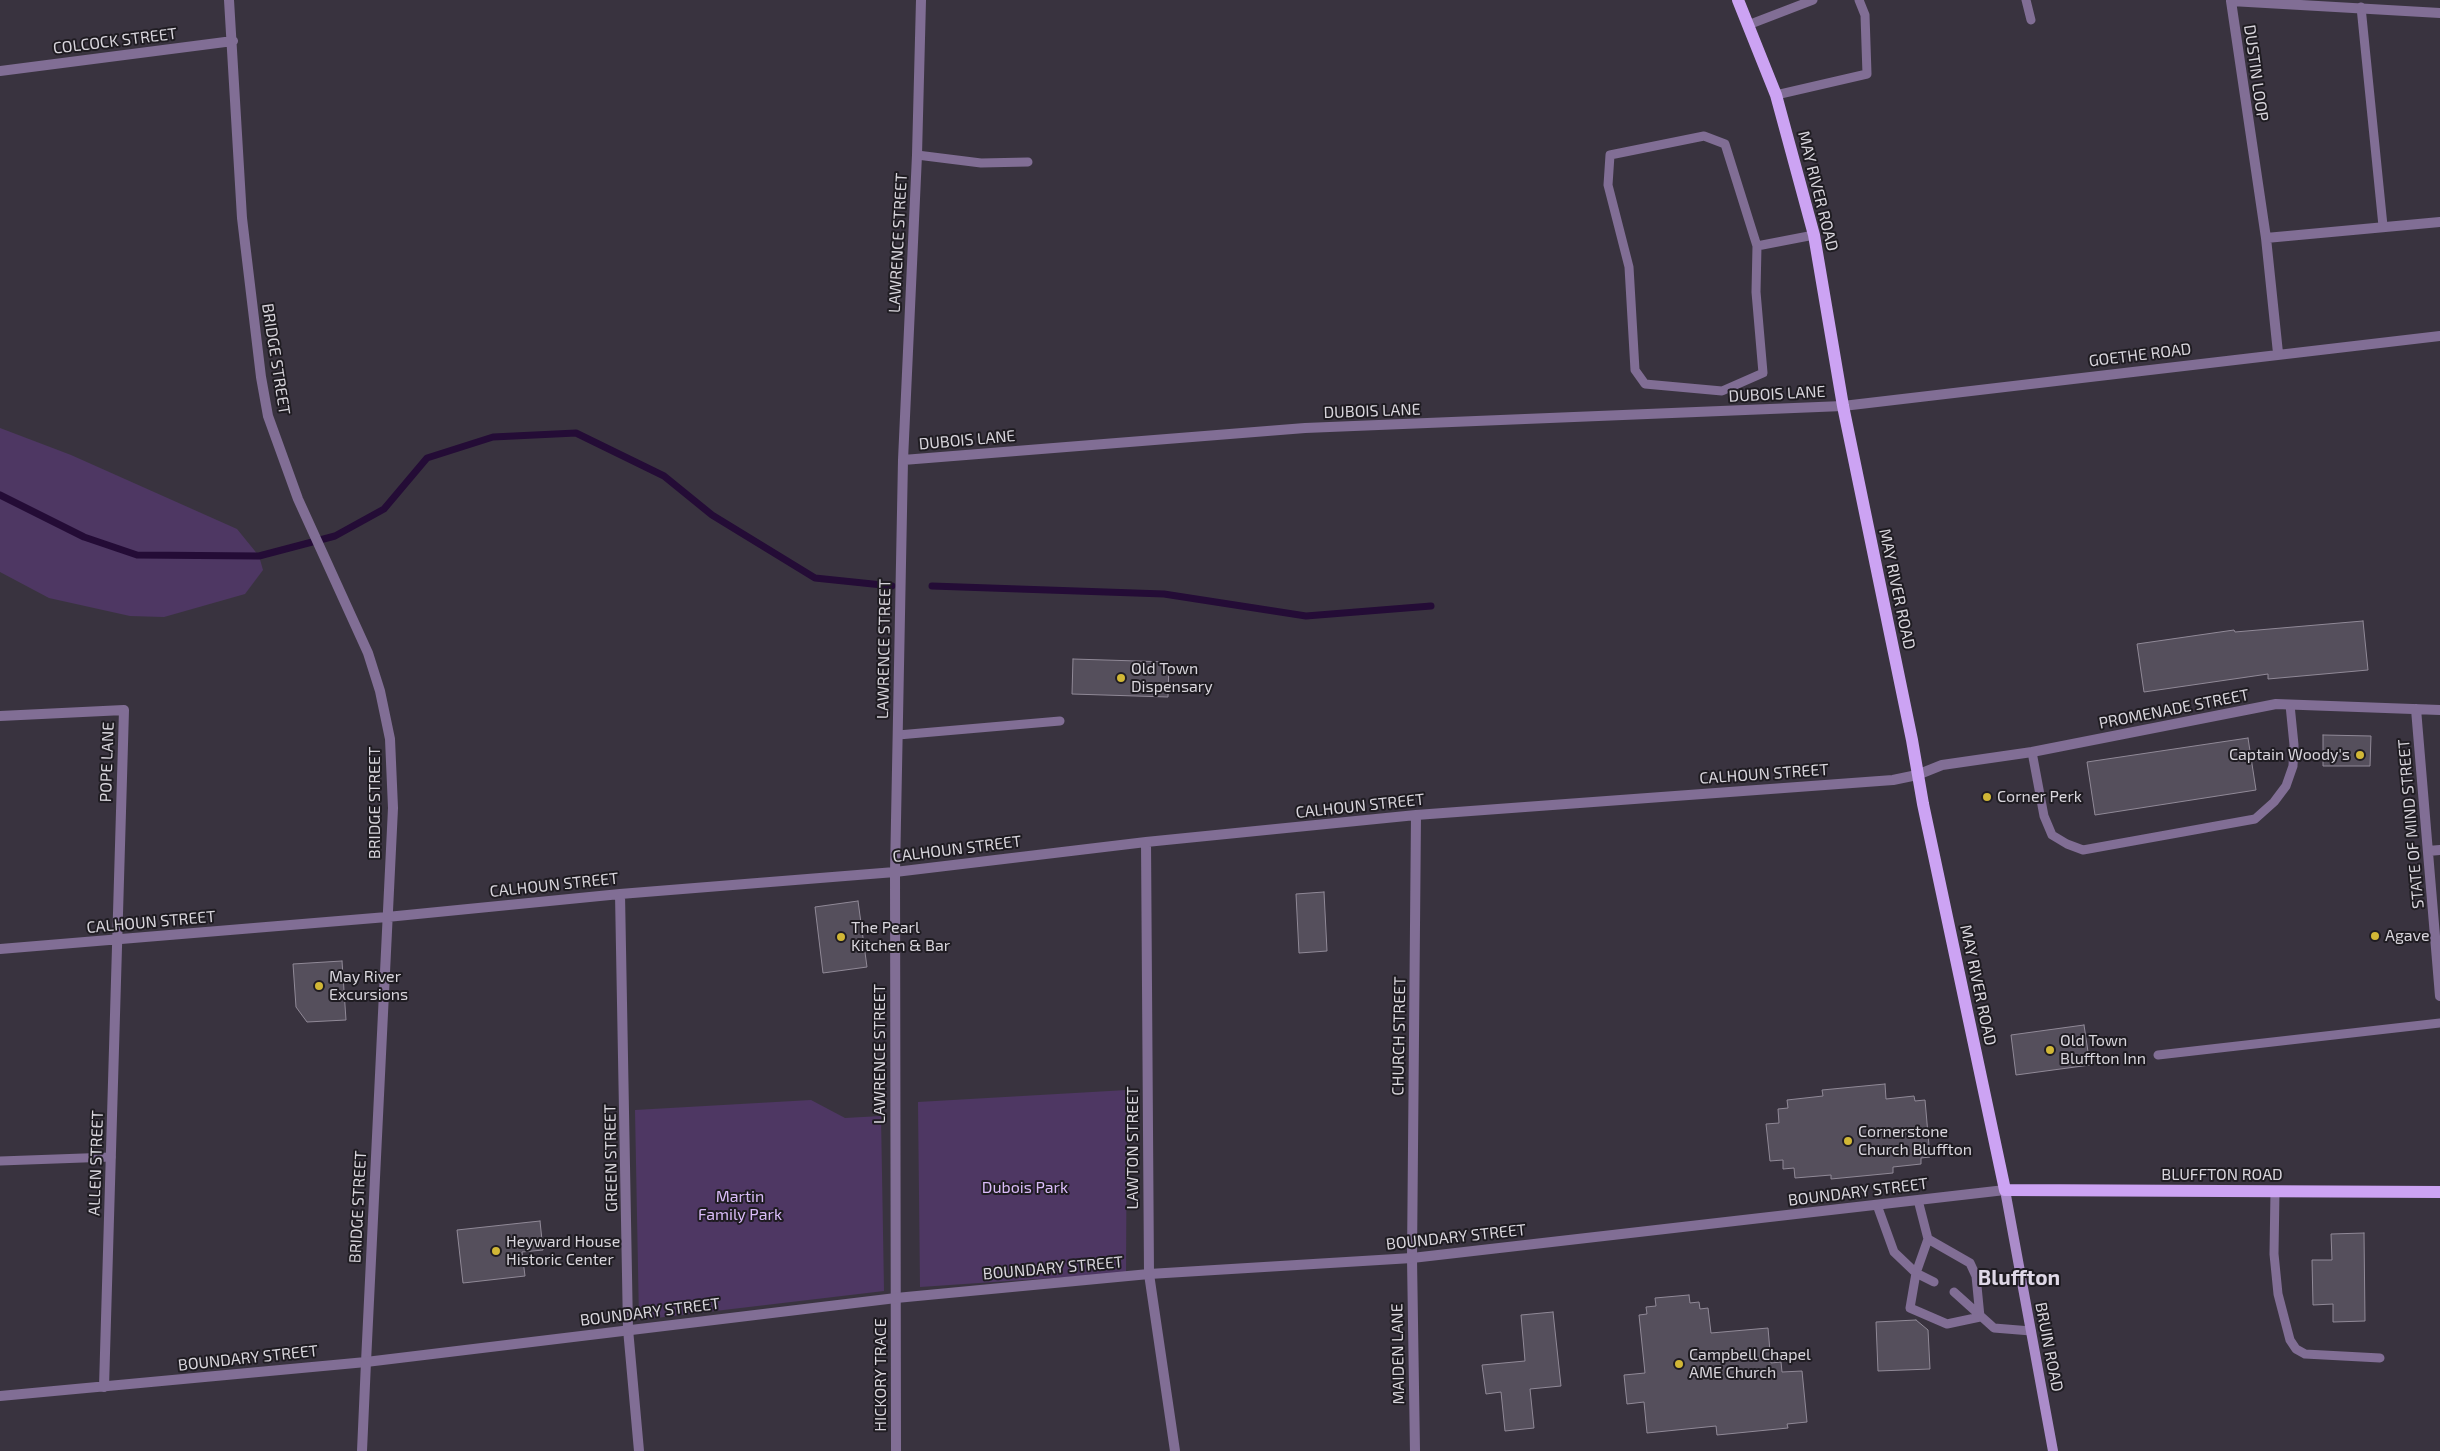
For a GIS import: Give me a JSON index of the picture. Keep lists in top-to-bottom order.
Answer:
{
  "streets": {
    "main road": ["MAY RIVER ROAD", "BLUFFTON ROAD", "BRUIN ROAD"],
    "street": [
      "COLCOCK STREET",
      "DUSTIN LOOP",
      "LAWRENCE STREET",
      "GOETHE ROAD",
      "BRIDGE STREET",
      "DUBOIS LANE",
      "PROMENADE STREET",
      "POPE LANE",
      "CALHOUN STREET",
      "STATE OF MIND STREET",
      "CHURCH STREET",
      "LAWTON STREET",
      "GREEN STREET",
      "ALLEN STREET",
      "BOUNDARY STREET",
      "MAIDEN LANE",
      "HICKORY TRACE"
    ]
  },
  "crossings": [
    ["COLCOCK STREET", "BRIDGE STREET"],
    ["DUSTIN LOOP", "GOETHE ROAD"],
    ["MAY RIVER ROAD", "GOETHE ROAD"],
    ["MAY RIVER ROAD", "DUBOIS LANE"],
    ["MAY RIVER ROAD", "PROMENADE STREET"],
    ["MAY RIVER ROAD", "CALHOUN STREET"],
    ["MAY RIVER ROAD", "BLUFFTON ROAD"],
    ["MAY RIVER ROAD", "BOUNDARY STREET"],
    ["MAY RIVER ROAD", "BRUIN ROAD"],
    ["LAWRENCE STREET", "DUBOIS LANE"],
    ["LAWRENCE STREET", "CALHOUN STREET"],
    ["LAWRENCE STREET", "BOUNDARY STREET"],
    ["LAWRENCE STREET", "HICKORY TRACE"],
    ["GOETHE ROAD", "DUBOIS LANE"],
    ["BRIDGE STREET", "CALHOUN STREET"],
    ["BRIDGE STREET", "BOUNDARY STREET"],
    ["PROMENADE STREET", "CALHOUN STREET"],
    ["PROMENADE STREET", "STATE OF MIND STREET"],
    ["POPE LANE", "CALHOUN STREET"],
    ["POPE LANE", "ALLEN STREET"],
    ["CALHOUN STREET", "CHURCH STREET"],
    ["CALHOUN STREET", "LAWTON STREET"],
    ["CALHOUN STREET", "GREEN STREET"],
    ["CALHOUN STREET", "ALLEN STREET"],
    ["CHURCH STREET", "BOUNDARY STREET"],
    ["CHURCH STREET", "MAIDEN LANE"],
    ["LAWTON STREET", "BOUNDARY STREET"],
    ["GREEN STREET", "BOUNDARY STREET"],
    ["ALLEN STREET", "BOUNDARY STREET"],
    ["BLUFFTON ROAD", "BOUNDARY STREET"],
    ["BLUFFTON ROAD", "BRUIN ROAD"],
    ["BOUNDARY STREET", "BRUIN ROAD"],
    ["BOUNDARY STREET", "MAIDEN LANE"],
    ["BOUNDARY STREET", "HICKORY TRACE"]
  ],
  "districts": ["Bluffton"],
  "parks": ["Dubois Park", "Martin Family Park"],
  "places": [
    "Old Town Dispensary",
    "Captain Woody's",
    "Corner Perk",
    "Agave",
    "The Pearl Kitchen & Bar",
    "May River Excursions",
    "Old Town Bluffton Inn",
    "Cornerstone Church Bluffton",
    "Heyward House Historic Center",
    "Campbell Chapel AME Church"
  ]
}
